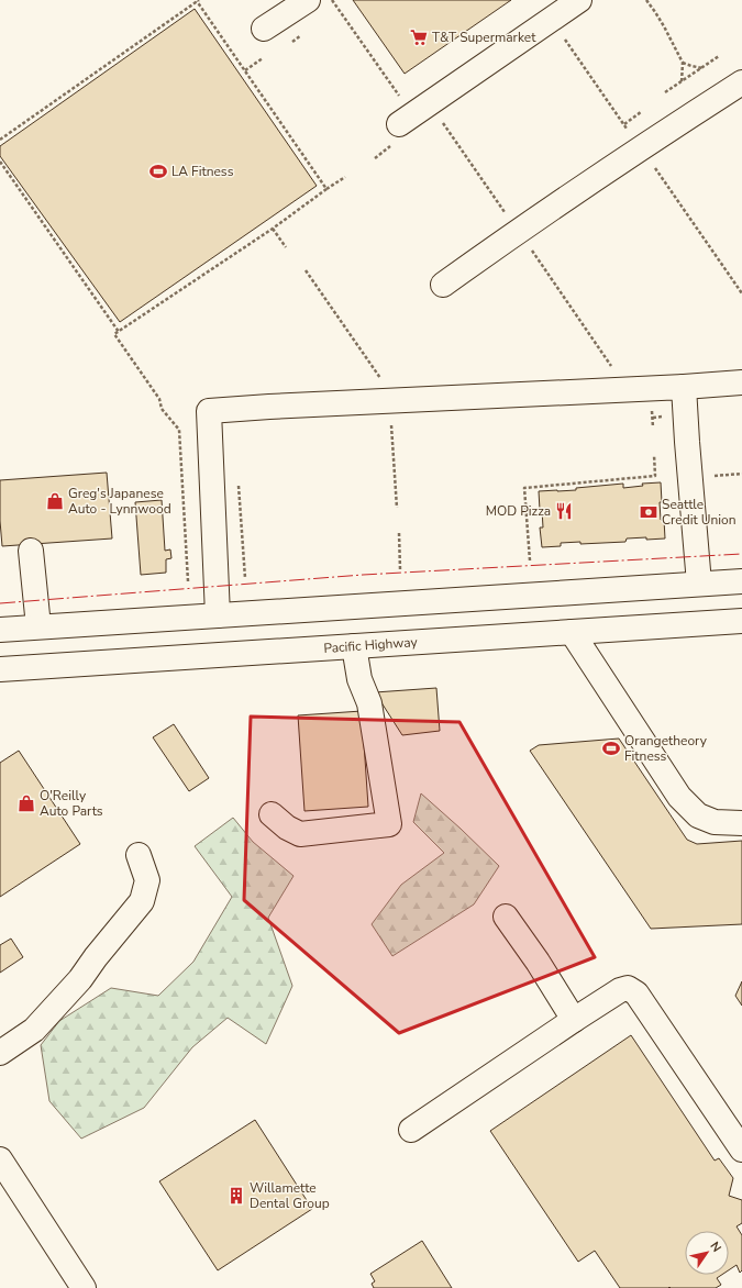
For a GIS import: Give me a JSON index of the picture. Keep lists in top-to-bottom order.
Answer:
{
  "streets": {
    "main road": ["Pacific Highway"]
  },
  "places": {
    "supermarket": ["T&T Supermarket"],
    "sports": ["LA Fitness", "Orangetheory Fitness"],
    "shop": ["Greg's Japanese Auto - Lynnwood", "O'Reilly Auto Parts"],
    "restaurant": ["MOD Pizza"],
    "bank": ["Seattle Credit Union"],
    "building": ["Willamette Dental Group"]
  },
  "north": "top right"
}
